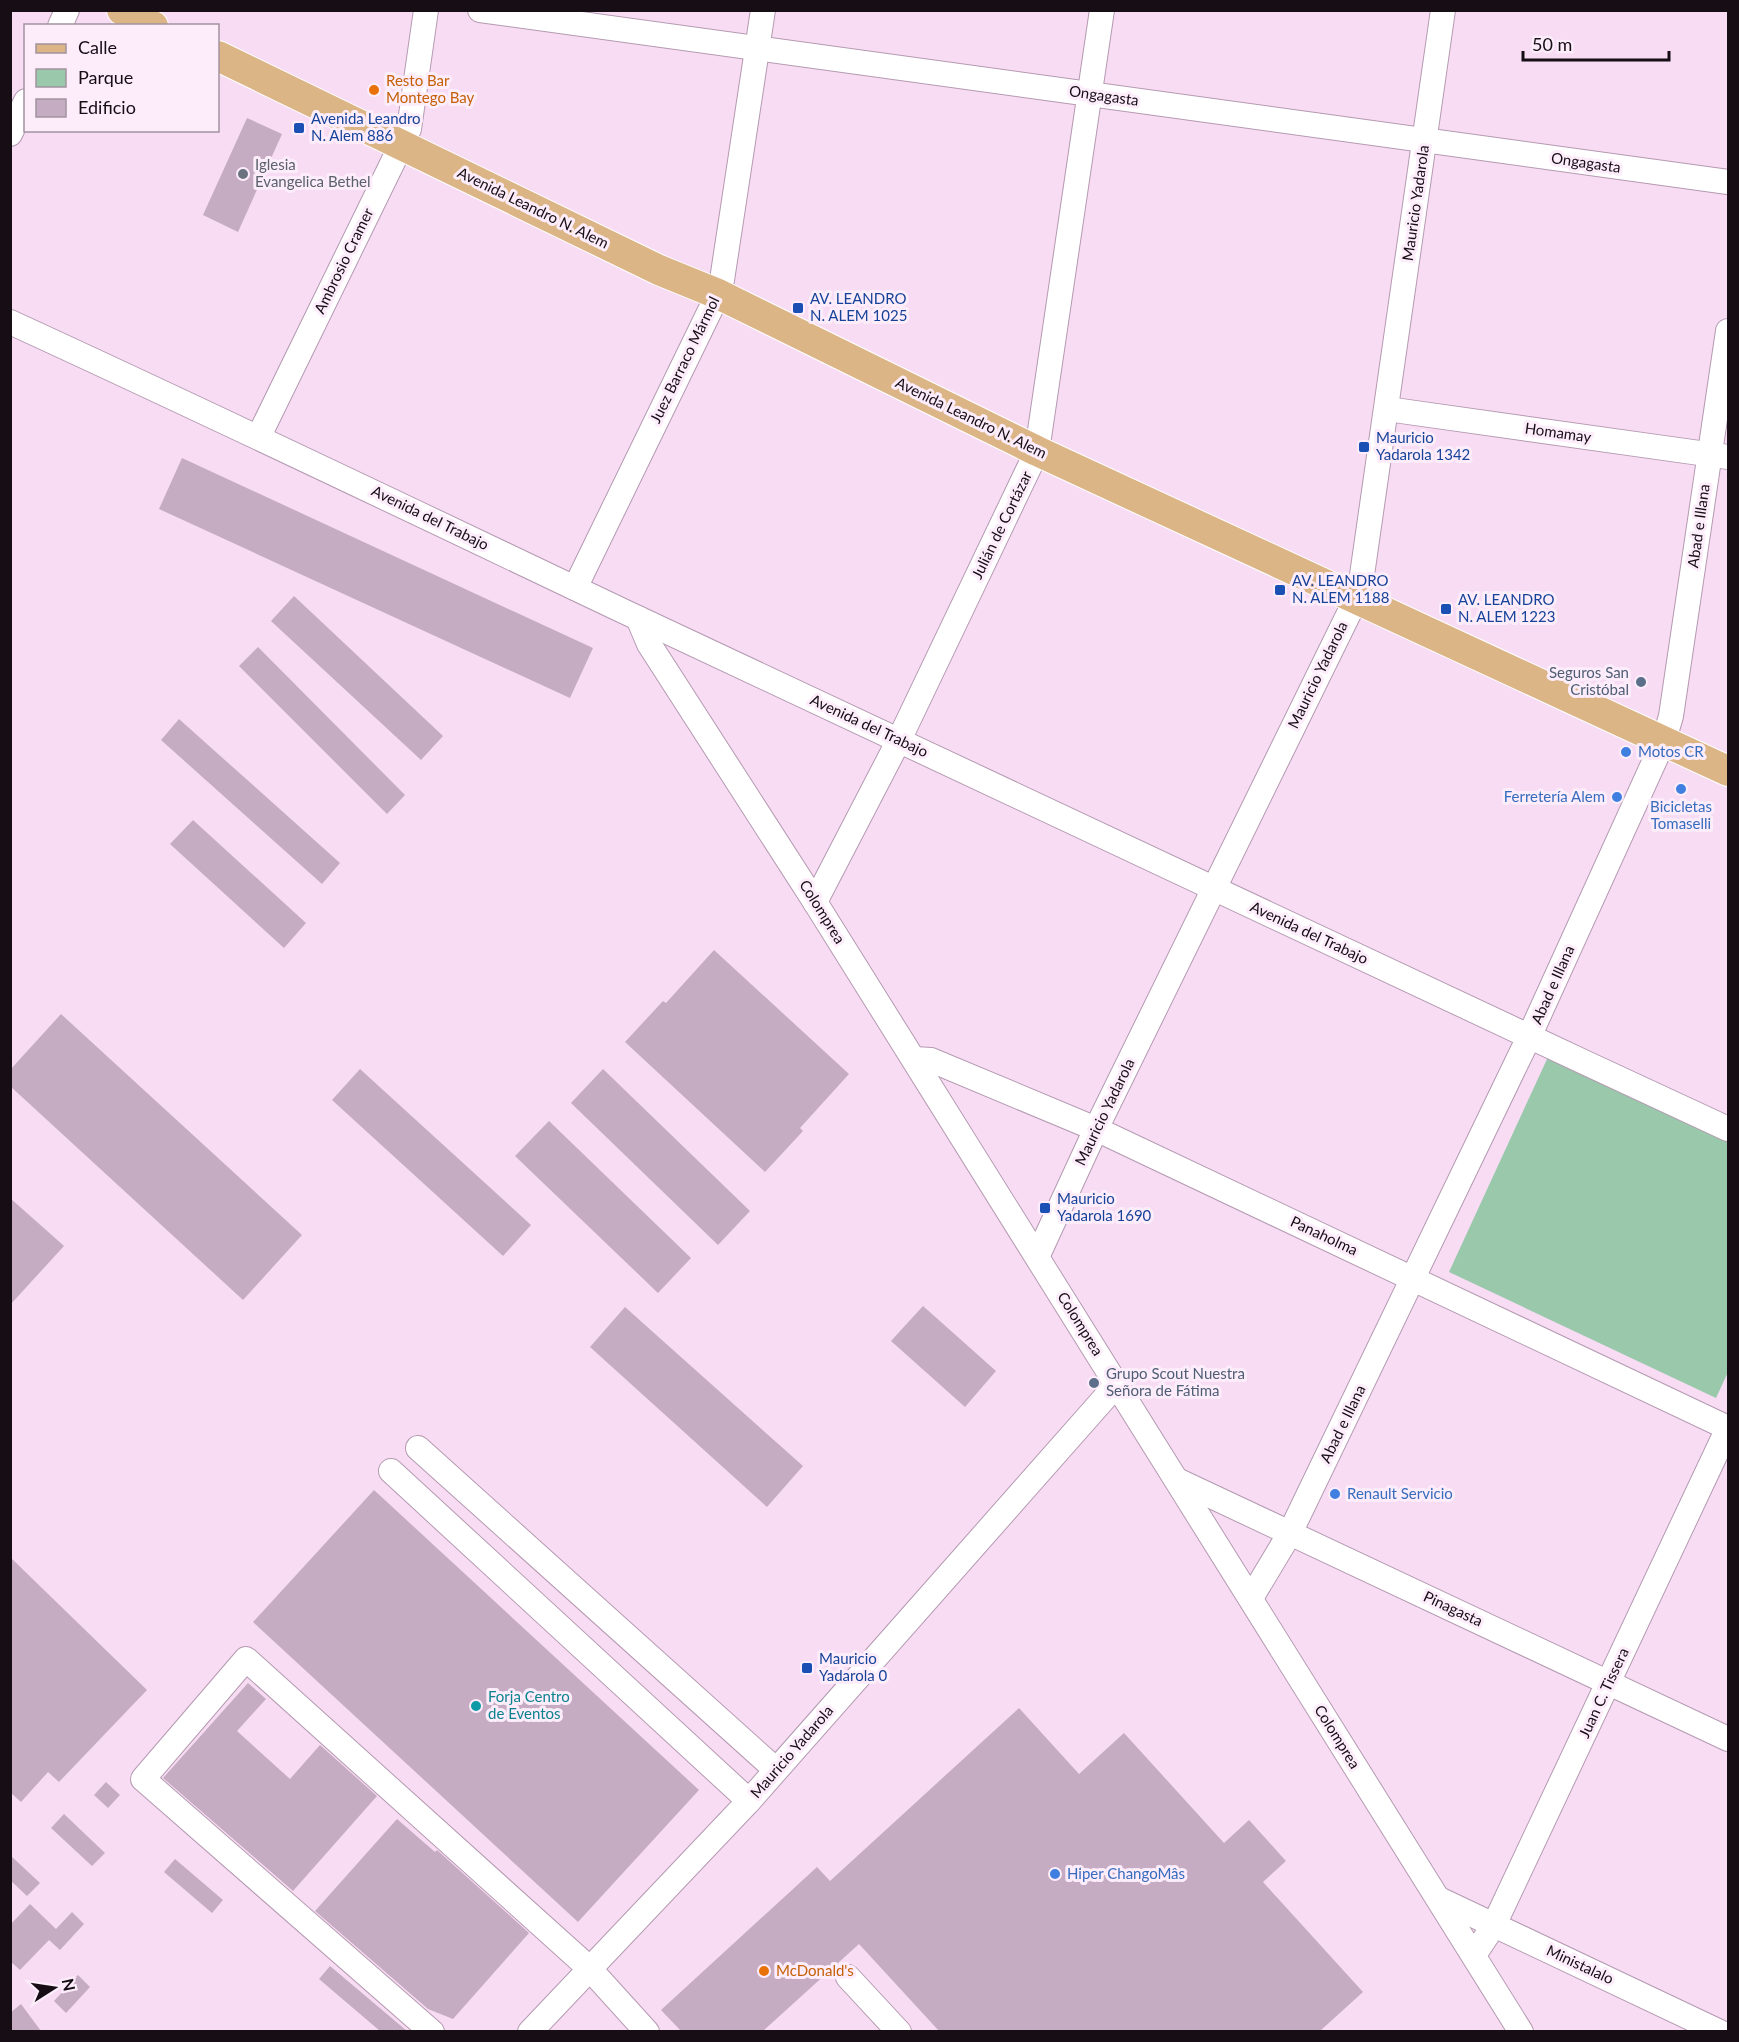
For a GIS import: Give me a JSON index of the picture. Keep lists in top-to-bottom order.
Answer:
{
  "streets": {
    "main road": ["Avenida Leandro N. Alem"],
    "street": [
      "Ongagasta",
      "Mauricio Yadarola",
      "Ambrosio Cramer",
      "Juez Barraco Mármol",
      "Homamay",
      "Avenida del Trabajo",
      "Julián de Cortázar",
      "Abad e Illana",
      "Colomprea",
      "Panaholma",
      "Pinagasta",
      "Juan C. Tissera",
      "Ministalalo"
    ]
  },
  "crossings": [
    ["Ongagasta", "Mauricio Yadarola"],
    ["Ongagasta", "Juez Barraco Mármol"],
    ["Ongagasta", "Julián de Cortázar"],
    ["Mauricio Yadarola", "Avenida Leandro N. Alem"],
    ["Mauricio Yadarola", "Homamay"],
    ["Mauricio Yadarola", "Avenida del Trabajo"],
    ["Mauricio Yadarola", "Colomprea"],
    ["Mauricio Yadarola", "Panaholma"],
    ["Avenida Leandro N. Alem", "Ambrosio Cramer"],
    ["Avenida Leandro N. Alem", "Juez Barraco Mármol"],
    ["Avenida Leandro N. Alem", "Julián de Cortázar"],
    ["Avenida Leandro N. Alem", "Abad e Illana"],
    ["Ambrosio Cramer", "Avenida del Trabajo"],
    ["Juez Barraco Mármol", "Avenida del Trabajo"],
    ["Homamay", "Abad e Illana"],
    ["Avenida del Trabajo", "Julián de Cortázar"],
    ["Avenida del Trabajo", "Abad e Illana"],
    ["Avenida del Trabajo", "Colomprea"],
    ["Julián de Cortázar", "Colomprea"],
    ["Abad e Illana", "Colomprea"],
    ["Abad e Illana", "Panaholma"],
    ["Abad e Illana", "Pinagasta"],
    ["Colomprea", "Panaholma"],
    ["Colomprea", "Pinagasta"],
    ["Colomprea", "Juan C. Tissera"],
    ["Colomprea", "Ministalalo"],
    ["Panaholma", "Juan C. Tissera"],
    ["Pinagasta", "Juan C. Tissera"],
    ["Juan C. Tissera", "Ministalalo"]
  ],
  "places": {
    "other": [
      "Resto Bar Montego Bay",
      "Iglesia Evangelica Bethel",
      "Seguros San Cristóbal",
      "Motos CR",
      "Bicicletas Tomaselli",
      "Ferretería Alem",
      "Grupo Scout Nuestra Señora de Fátima",
      "Renault Servicio",
      "Forja Centro de Eventos",
      "Hiper ChangoMâs",
      "McDonald's"
    ],
    "transit": [
      "Avenida Leandro N. Alem 886",
      "AV. LEANDRO N. ALEM 1025",
      "Mauricio Yadarola 1342",
      "AV. LEANDRO N. ALEM 1188",
      "AV. LEANDRO N. ALEM 1223",
      "Mauricio Yadarola 1690",
      "Mauricio Yadarola 0"
    ]
  },
  "legend": ["Calle", "Parque", "Edificio"],
  "scale_bar": "50 m",
  "north": "right"
}
